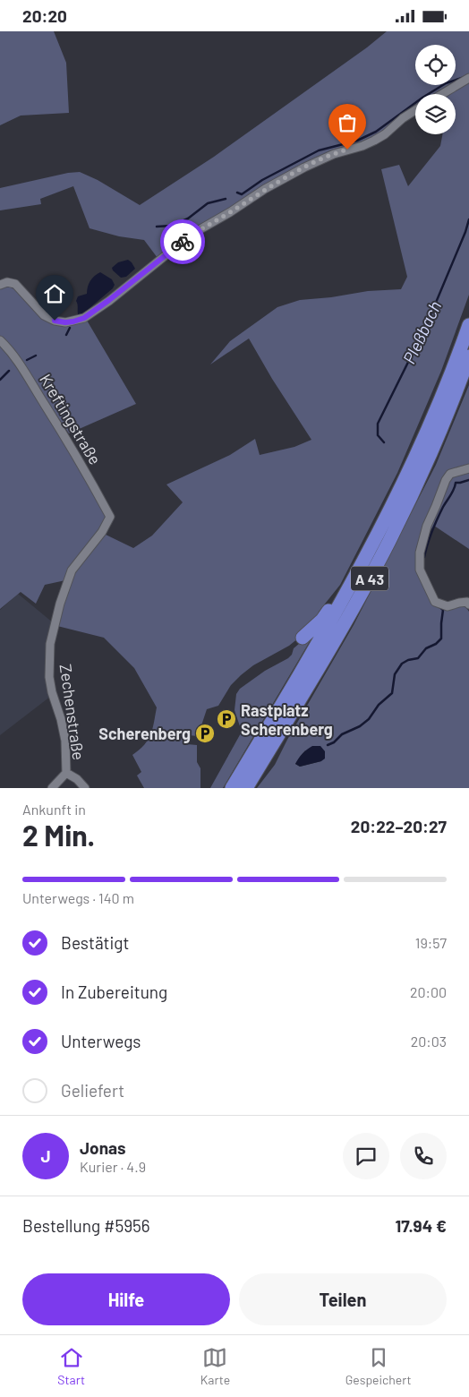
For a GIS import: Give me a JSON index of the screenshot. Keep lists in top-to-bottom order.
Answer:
{
  "streets": {
    "highway": ["A 43"],
    "street": ["Kreftingstraße", "Zechenstraße"]
  },
  "crossings": [
    ["Kreftingstraße", "Zechenstraße"]
  ],
  "water": ["Pleßbach"],
  "places": {
    "parking": ["Rastplatz Scherenberg", "Scherenberg"]
  },
  "page": {
    "status": "20:20",
    "heading": ["2 Min.", "Ankunft in", "20:22–20:27"],
    "panel": [
      "Jonas",
      "Kurier · 4.9",
      "Bestellung #5956",
      "17.94 €"
    ],
    "bar": "Unterwegs · 140 m",
    "list": [
      ["Bestätigt", "19:57"],
      ["In Zubereitung", "20:00"],
      ["Unterwegs", "20:03"],
      "Geliefert"
    ],
    "round": "J",
    "buttons": ["Hilfe", "Teilen"],
    "tabs": ["Start", "Karte", "Gespeichert"]
  }
}
